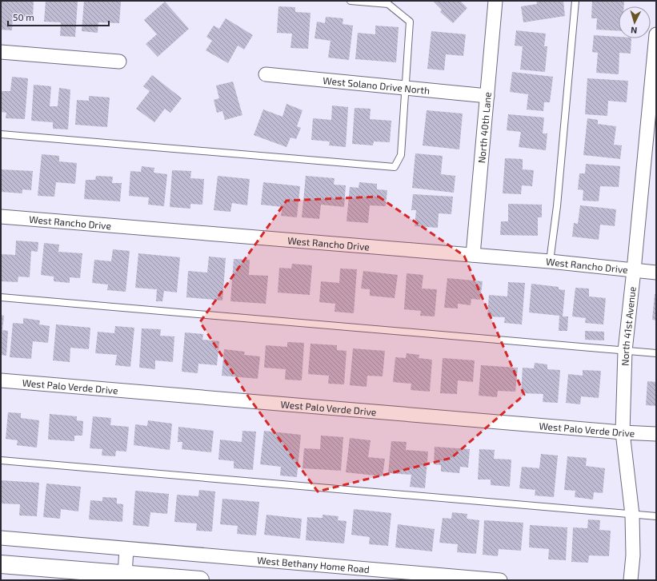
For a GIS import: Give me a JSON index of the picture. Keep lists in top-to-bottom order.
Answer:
{
  "streets": {
    "street": [
      "West Solano Drive North",
      "North 40th Lane",
      "West Rancho Drive",
      "North 41st Avenue",
      "West Palo Verde Drive",
      "West Bethany Home Road"
    ]
  },
  "crossings": [
    ["West Solano Drive North", "North 40th Lane"],
    ["North 40th Lane", "West Rancho Drive"],
    ["West Rancho Drive", "North 41st Avenue"],
    ["North 41st Avenue", "West Palo Verde Drive"]
  ],
  "scale_bar": "50 m",
  "north": "bottom"
}
